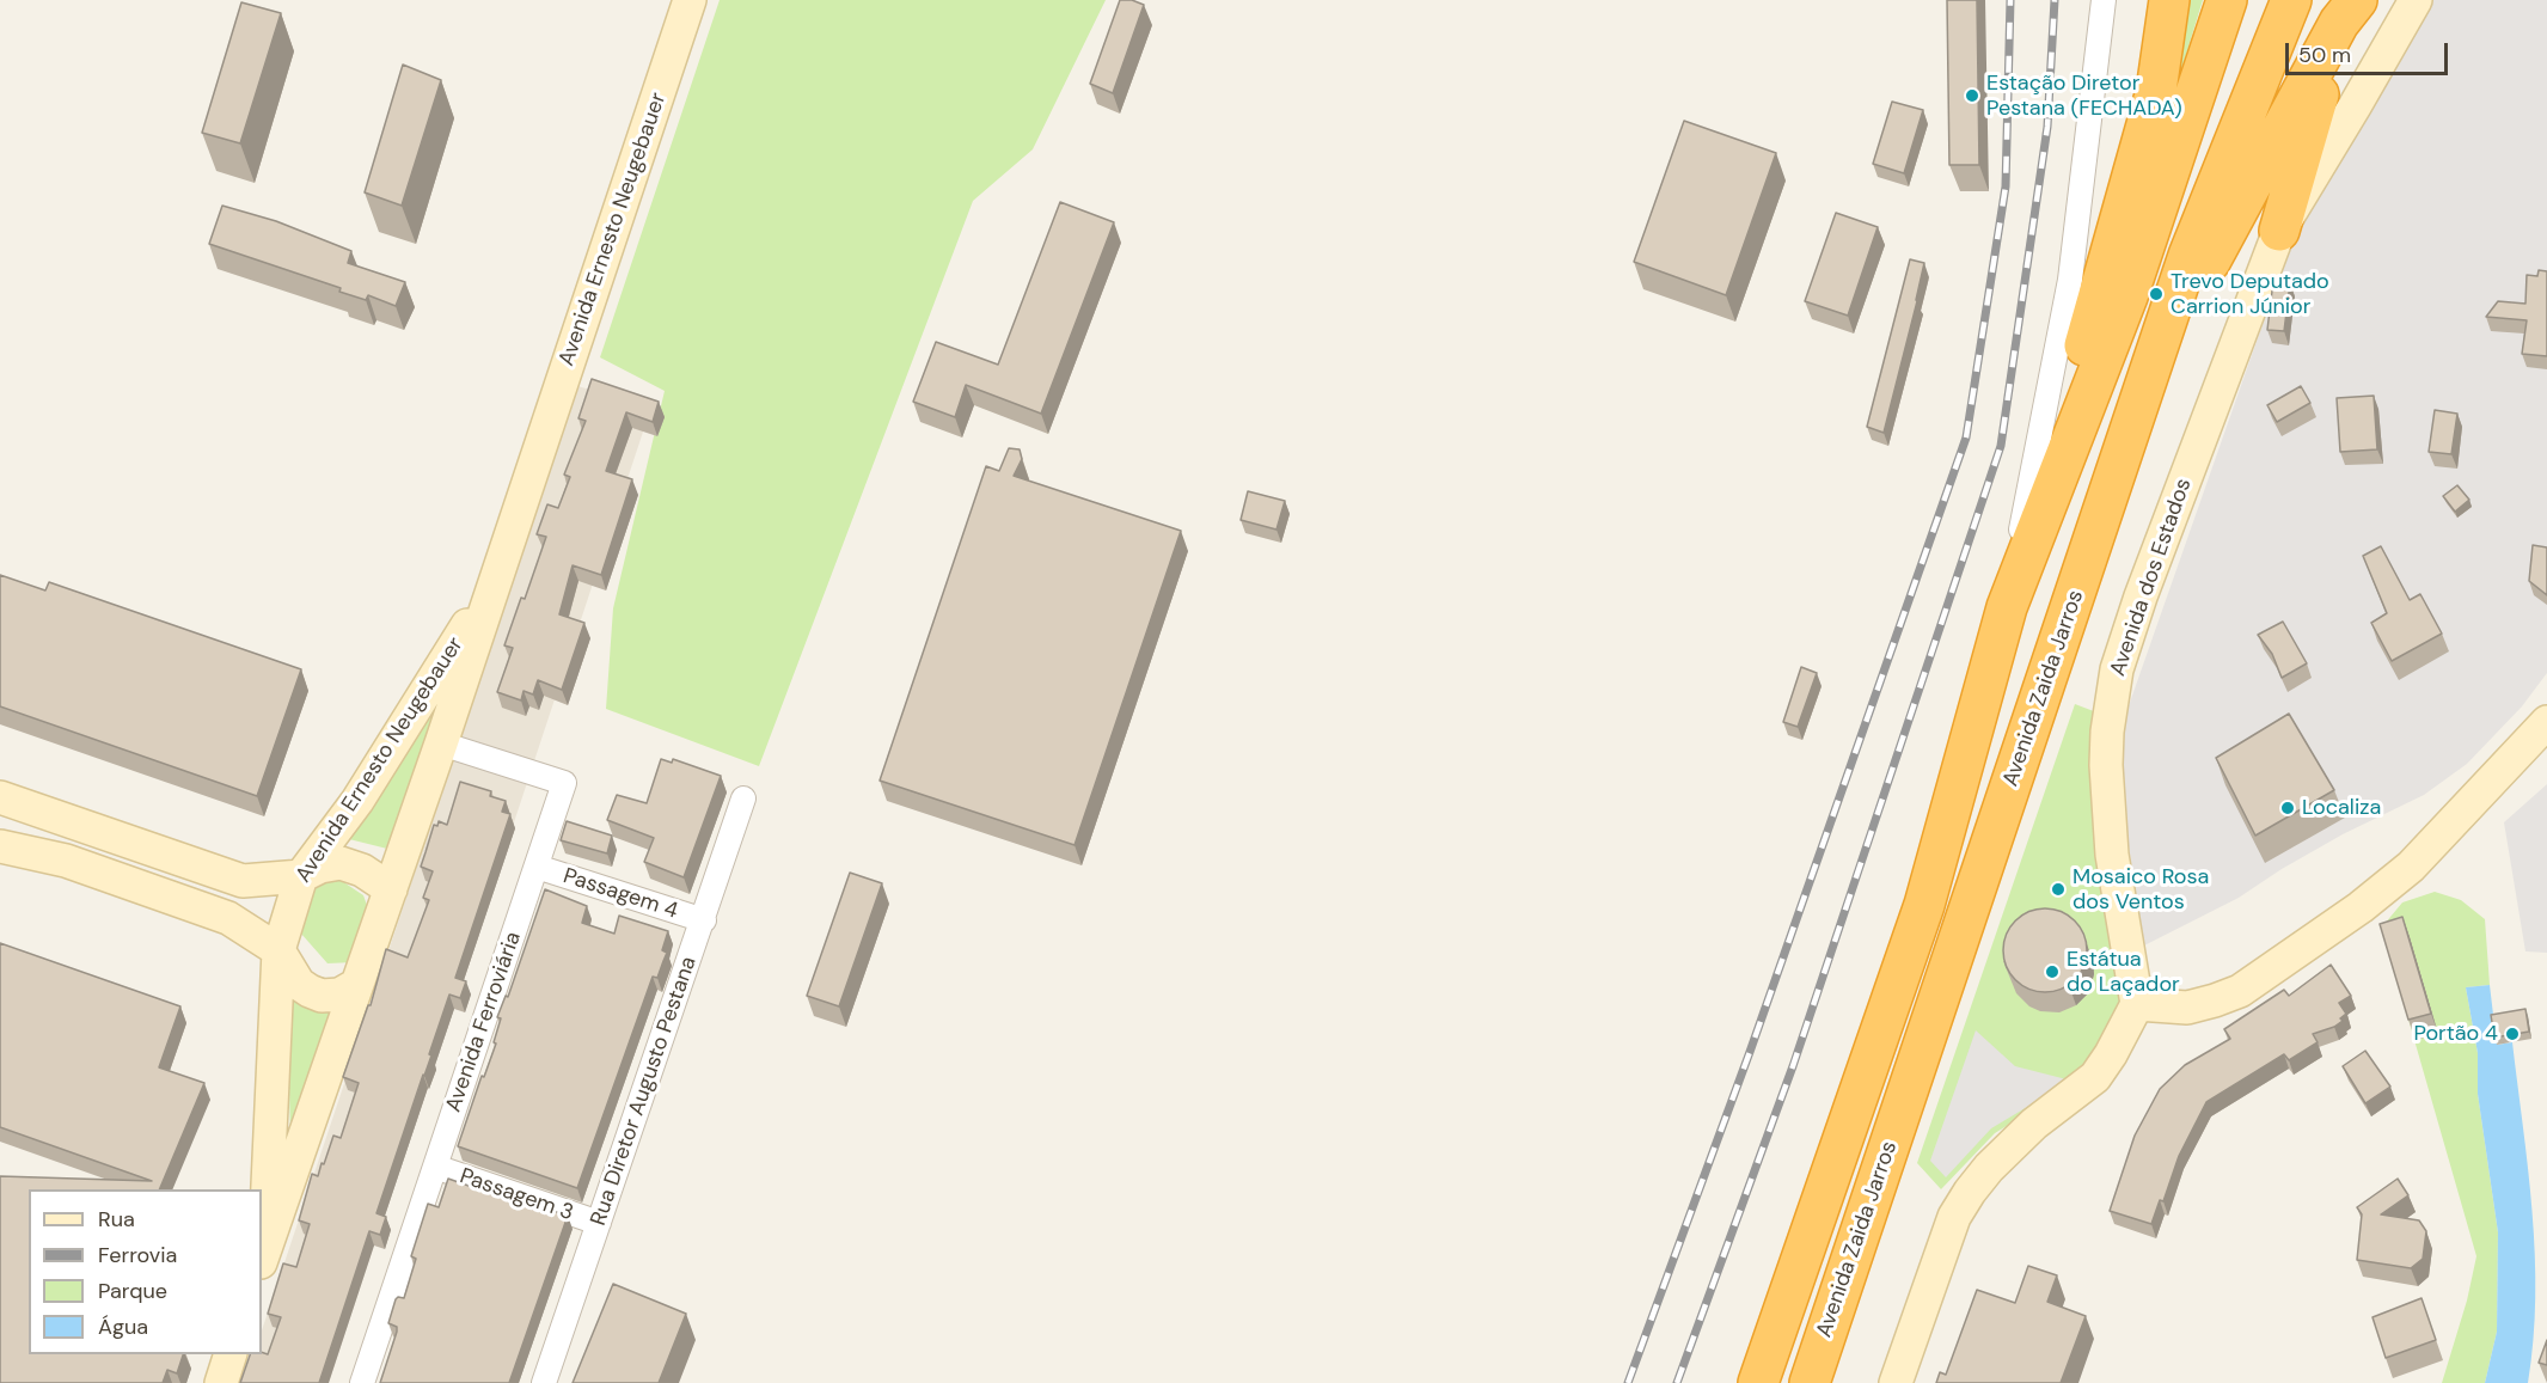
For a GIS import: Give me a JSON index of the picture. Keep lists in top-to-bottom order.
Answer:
{
  "streets": {
    "highway": ["Avenida Zaida Jarros"],
    "street": [
      "Avenida Ernesto Neugebauer",
      "Avenida dos Estados",
      "Passagem 4",
      "Avenida Ferroviária",
      "Rua Diretor Augusto Pestana",
      "Passagem 3"
    ]
  },
  "crossings": [
    ["Avenida Ernesto Neugebauer", "Avenida Ferroviária"],
    ["Passagem 4", "Avenida Ferroviária"],
    ["Passagem 4", "Rua Diretor Augusto Pestana"],
    ["Avenida Ferroviária", "Passagem 3"],
    ["Rua Diretor Augusto Pestana", "Passagem 3"]
  ],
  "places": [
    "Estação Diretor Pestana (FECHADA)",
    "Trevo Deputado Carrion Júnior",
    "Localiza",
    "Mosaico Rosa dos Ventos",
    "Estátua do Laçador",
    "Portão 4"
  ],
  "legend": [
    "Rua",
    "Ferrovia",
    "Parque",
    "Água"
  ],
  "scale_bar": "50 m"
}
